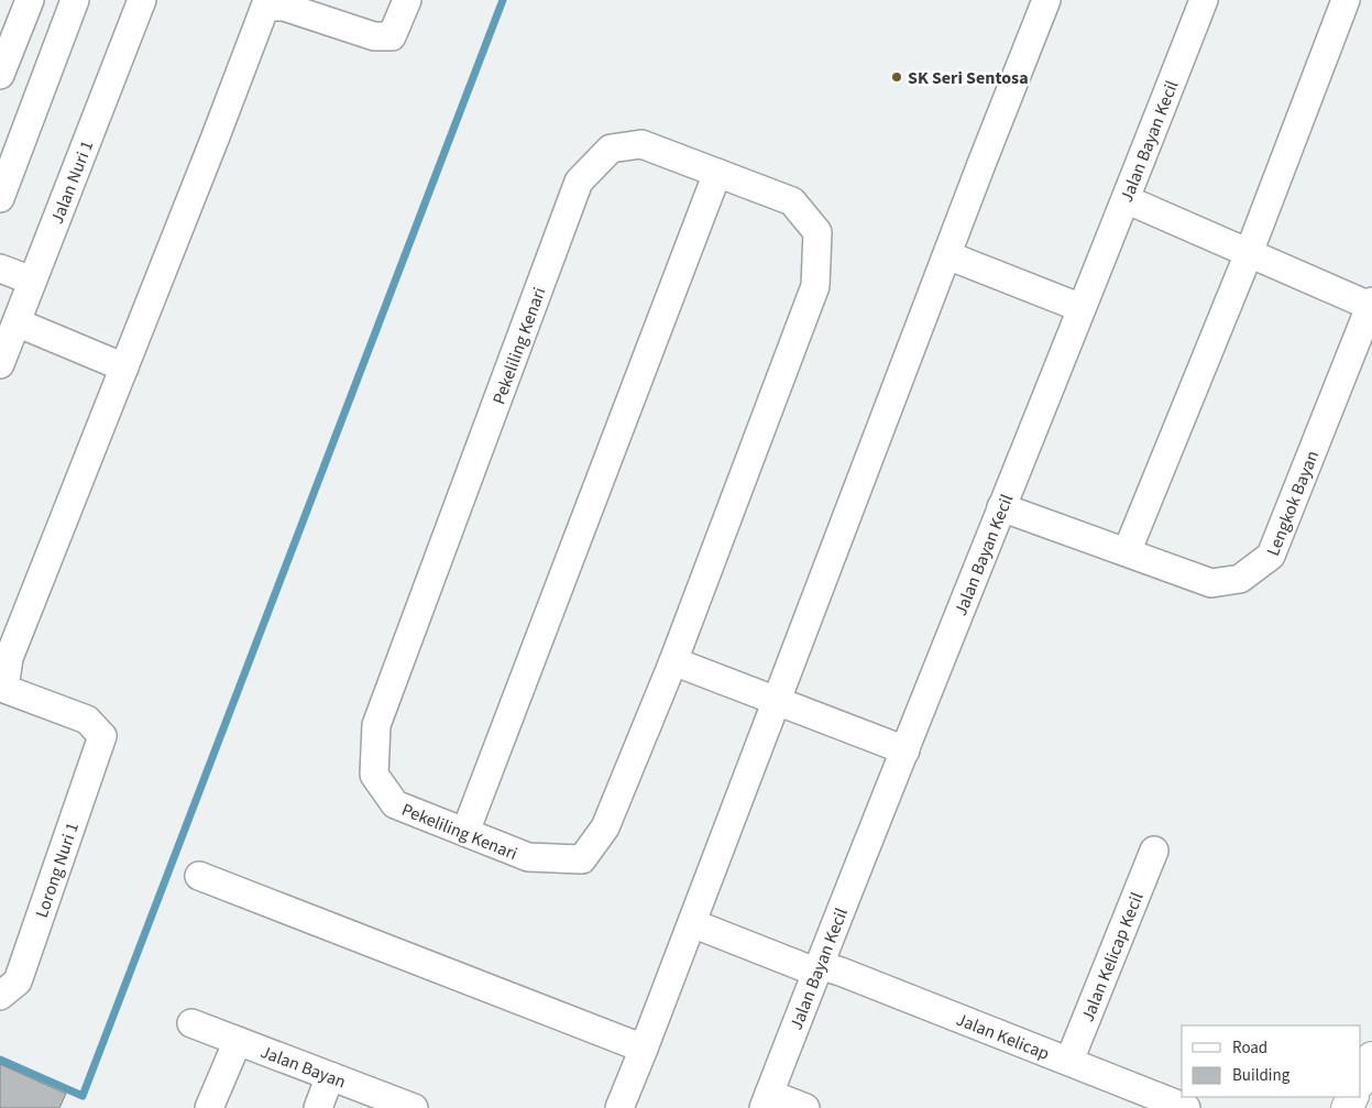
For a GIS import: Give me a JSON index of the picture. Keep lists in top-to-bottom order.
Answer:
{
  "streets": {
    "street": [
      "Jalan Bayan Kecil",
      "Jalan Nuri 1",
      "Pekeliling Kenari",
      "Lengkok Bayan",
      "Lorong Nuri 1",
      "Jalan Kelicap Kecil",
      "Jalan Kelicap",
      "Jalan Bayan"
    ]
  },
  "crossings": [
    ["Jalan Bayan Kecil", "Lengkok Bayan"],
    ["Jalan Bayan Kecil", "Jalan Kelicap"],
    ["Jalan Kelicap Kecil", "Jalan Kelicap"]
  ],
  "places": ["SK Seri Sentosa"],
  "legend": ["Road", "Building"]
}
